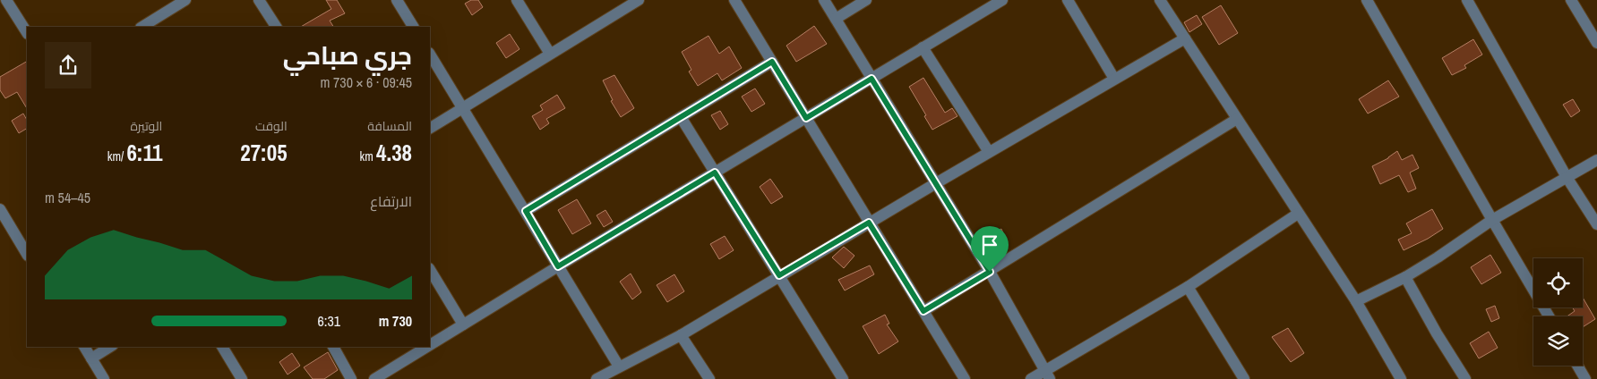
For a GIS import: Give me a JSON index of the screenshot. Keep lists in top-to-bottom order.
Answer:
{
  "page": {
    "heading": ["جري صباحي", "09:45 · 6 × 730 m"],
    "stats": [
      ["المسافة", "4.38 km"],
      ["الوقت", "27:05"],
      ["الوتيرة", "6:11 /km"]
    ],
    "chart": ["الارتفاع", "45–54 m"],
    "list": [
      {
        "name": "730 m",
        "note": "6:31"
      }
    ]
  }
}
